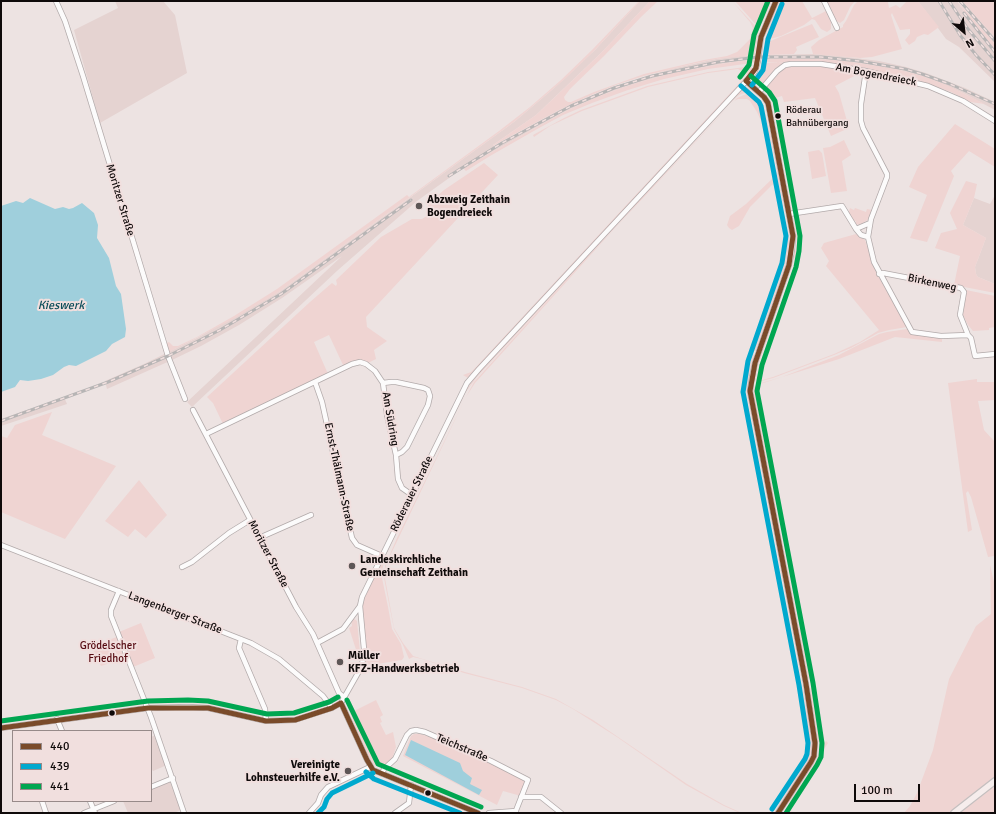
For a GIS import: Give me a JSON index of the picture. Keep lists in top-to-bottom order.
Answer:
{
  "streets": {
    "street": [
      "Am Bogendreieck",
      "Moritzer Straße",
      "Birkenweg",
      "Am Südring",
      "Ernst-Thälmann-Straße",
      "Röderauer Straße",
      "Langenberger Straße",
      "Teichstraße"
    ]
  },
  "crossings": [
    ["Moritzer Straße", "Röderauer Straße"],
    ["Am Südring", "Ernst-Thälmann-Straße"],
    ["Am Südring", "Röderauer Straße"],
    ["Ernst-Thälmann-Straße", "Röderauer Straße"]
  ],
  "water": ["Kieswerk"],
  "parks": ["Grödelscher Friedhof"],
  "places": [
    "Röderau Bahnübergang",
    "Abzweig Zeithain Bogendreieck",
    "Landeskirchliche Gemeinschaft Zeithain",
    "Müller KFZ-Handwerksbetrieb",
    "Vereinigte Lohnsteuerhilfe e.V."
  ],
  "lines": ["transit line 440", "transit line 441", "transit line 439"],
  "legend": ["440", "439", "441"],
  "scale_bar": "100 m",
  "north": "bottom right"
}
